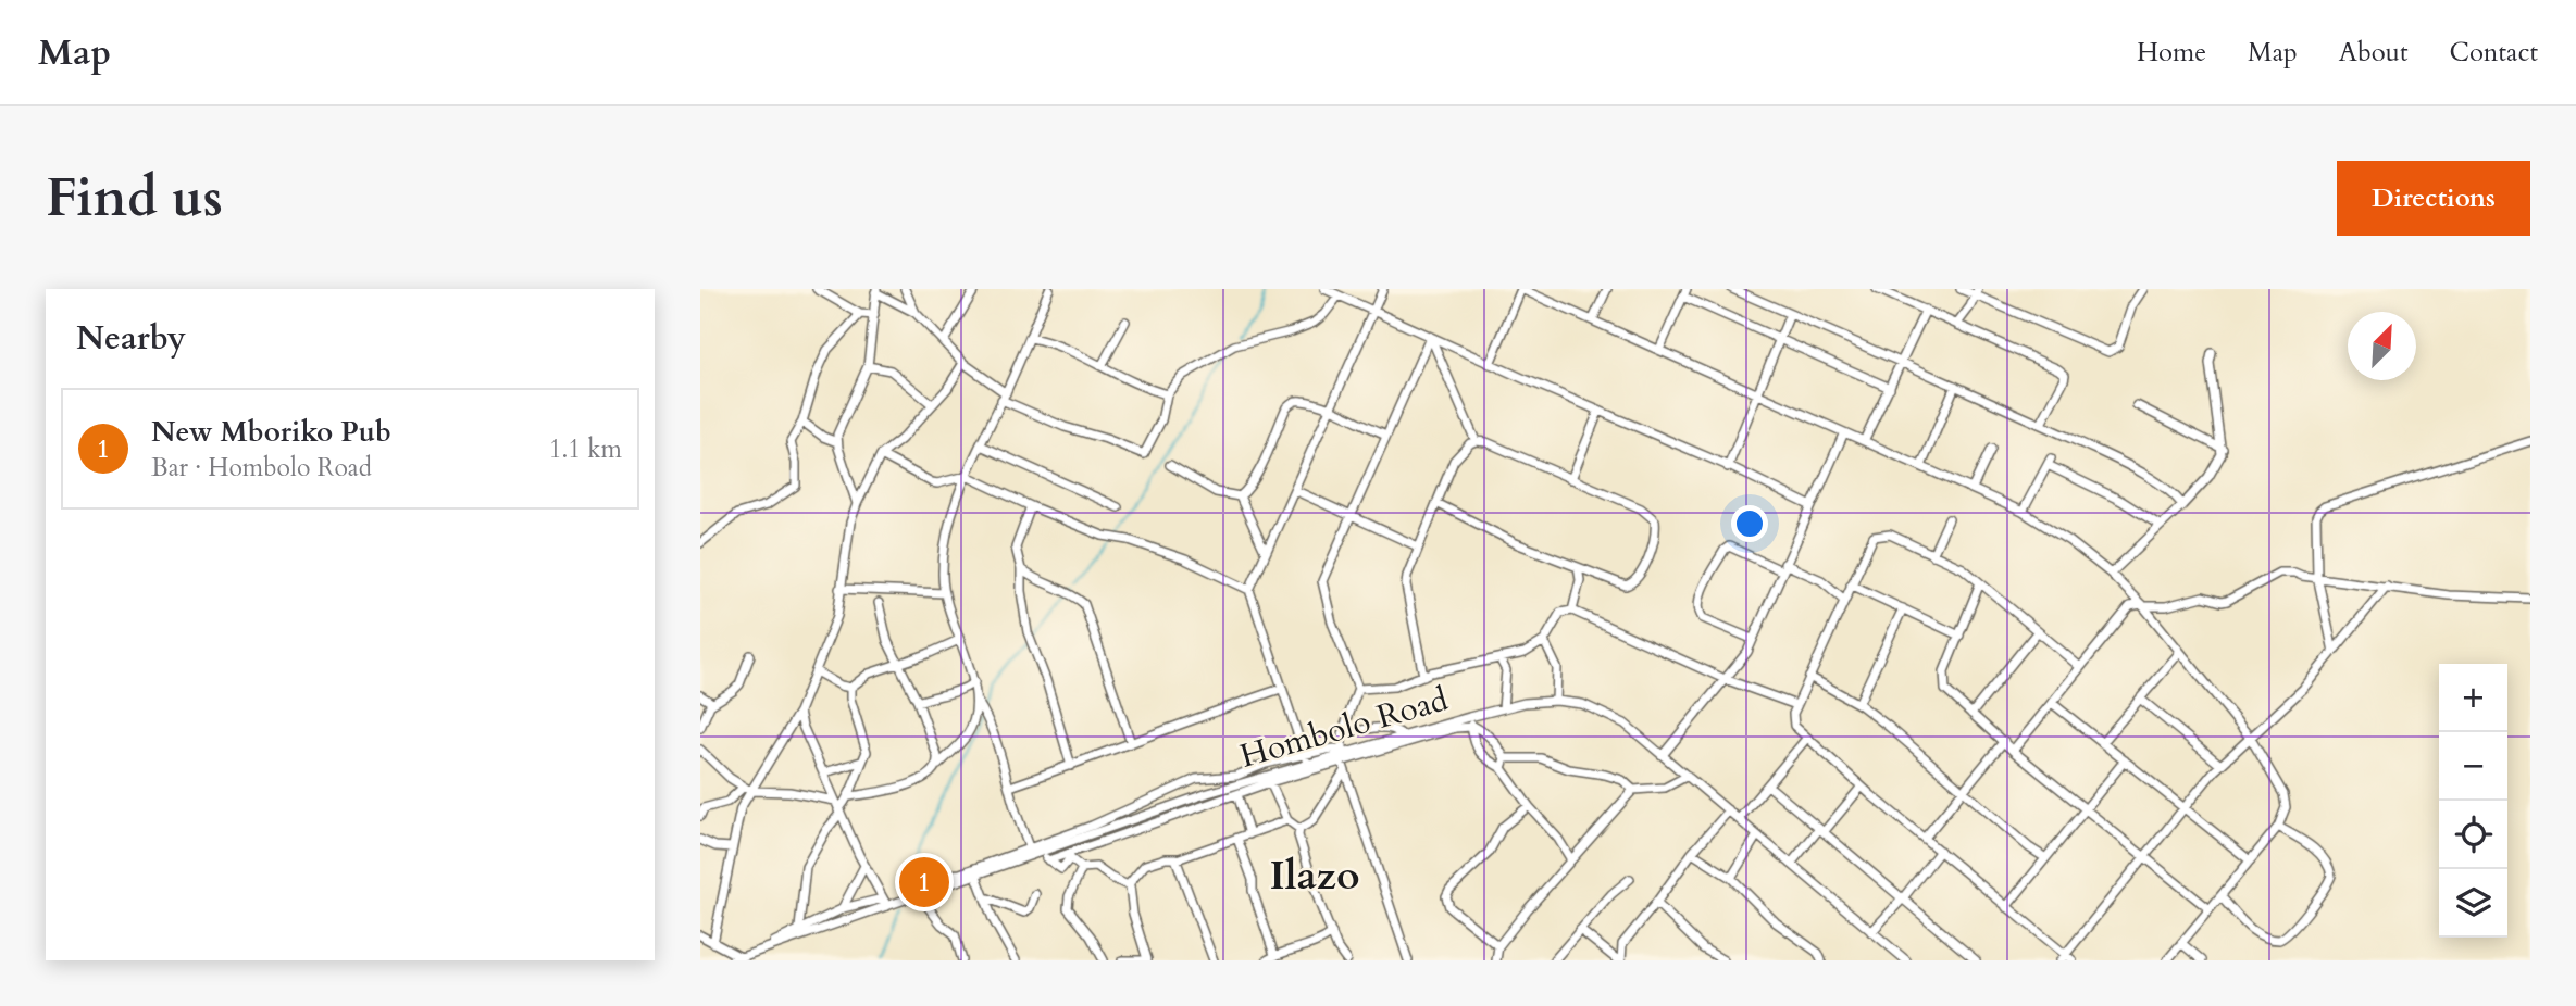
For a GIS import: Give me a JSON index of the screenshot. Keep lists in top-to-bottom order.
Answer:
{
  "streets": {
    "street": ["Hombolo Road"]
  },
  "districts": ["Ilazo"],
  "north": "top right",
  "page": {
    "header": "Map",
    "nav": [
      "Home",
      "Map",
      "About",
      "Contact"
    ],
    "buttons": "Directions",
    "title": "Find us",
    "heading": "Nearby",
    "list": [
      {
        "mark": "1",
        "name": "New Mboriko Pub",
        "note": "Bar · Hombolo Road",
        "value": "1.1 km"
      }
    ],
    "map_buttons": ["+", "−"],
    "pins": "1"
  }
}
